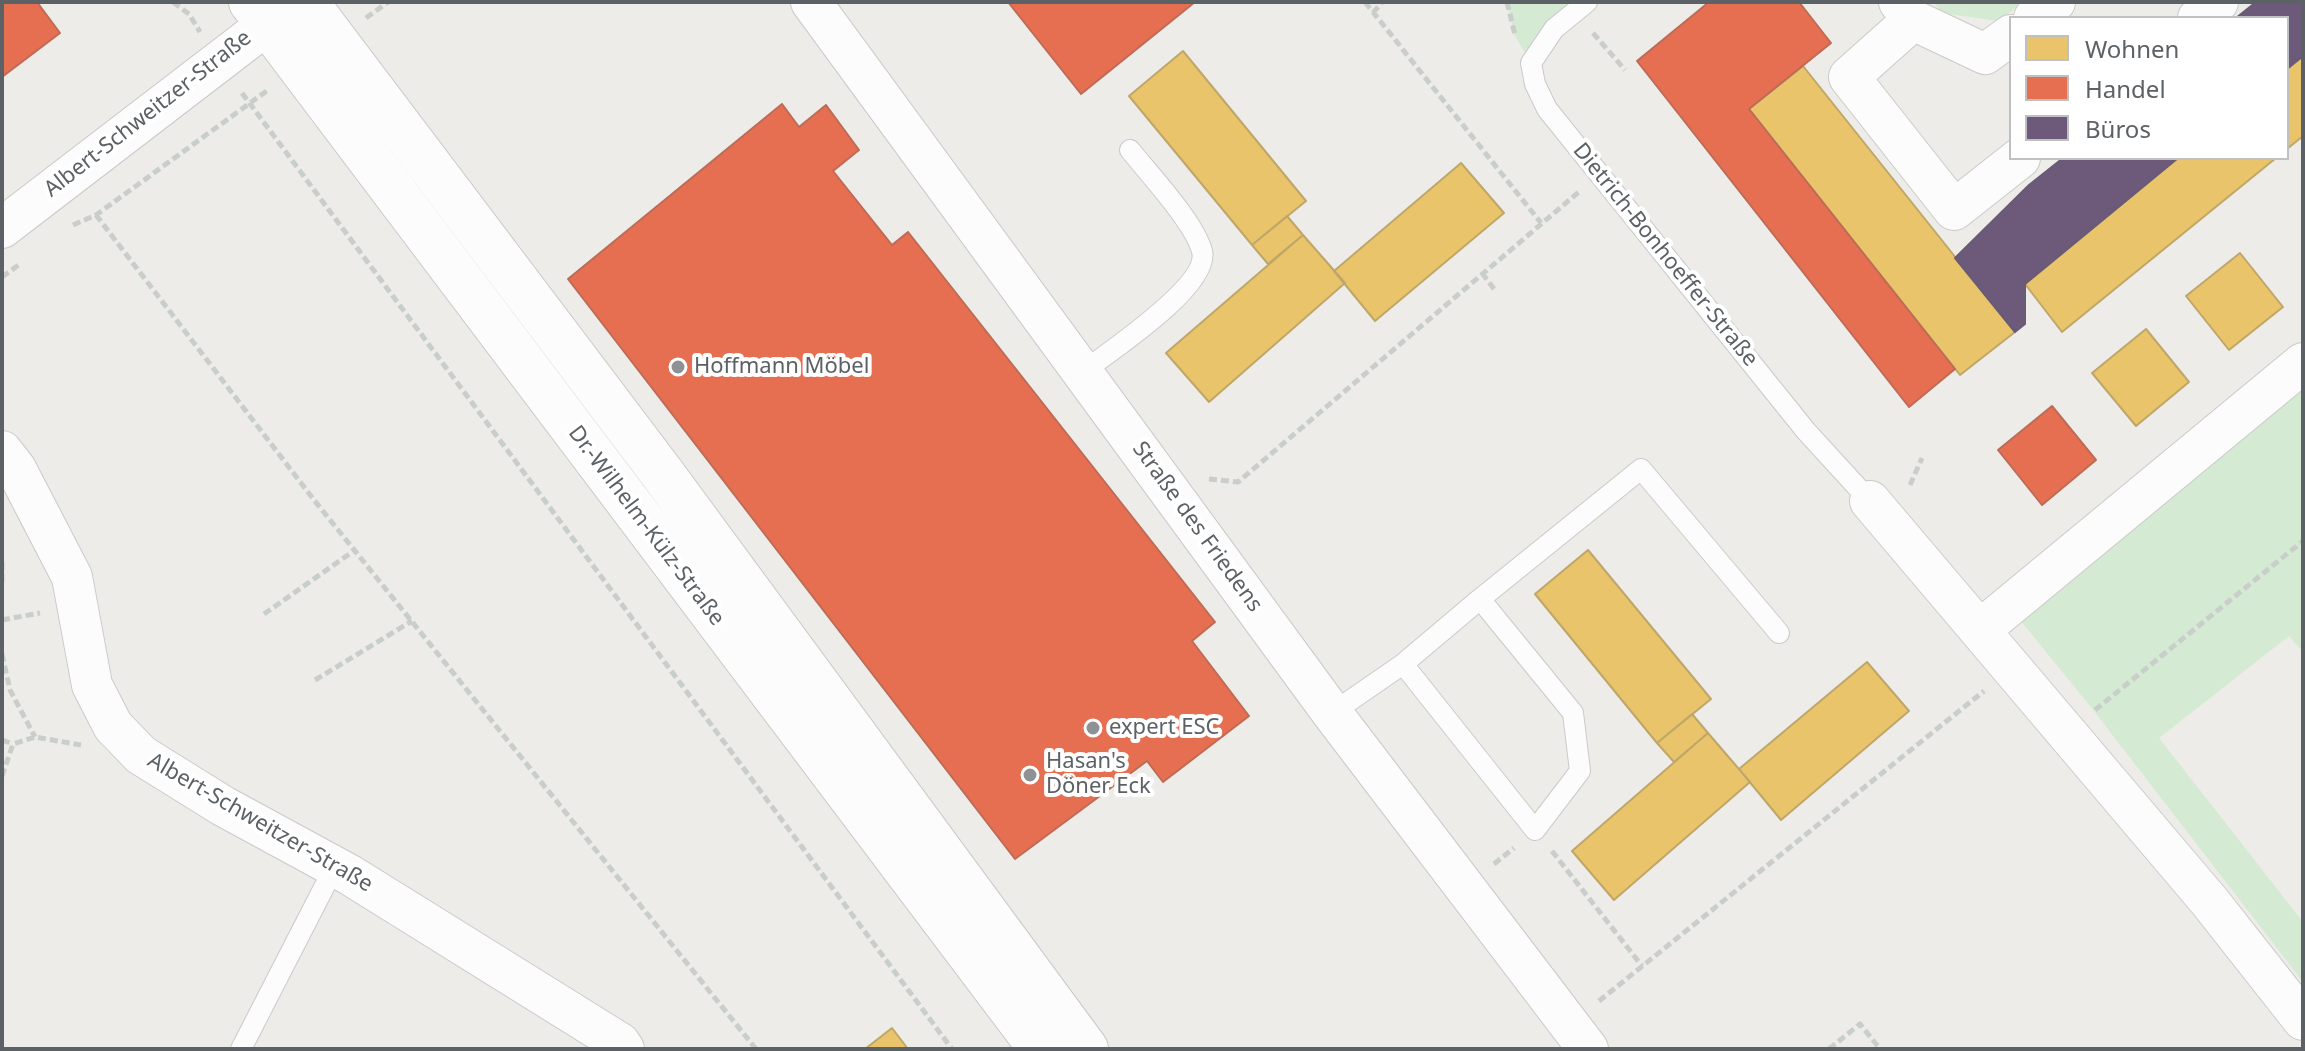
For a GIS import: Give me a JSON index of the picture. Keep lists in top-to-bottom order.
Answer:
{
  "streets": {
    "street": ["Albert-Schweitzer-Straße", "Dr.-Wilhelm-Külz-Straße", "Straße des Friedens"],
    "lane": ["Dietrich-Bonhoeffer-Straße"]
  },
  "crossings": [
    ["Albert-Schweitzer-Straße", "Dr.-Wilhelm-Külz-Straße"]
  ],
  "places": ["Hoffmann Möbel", "expert ESC", "Hasan's Döner Eck"],
  "legend": ["Wohnen", "Handel", "Büros"]
}
